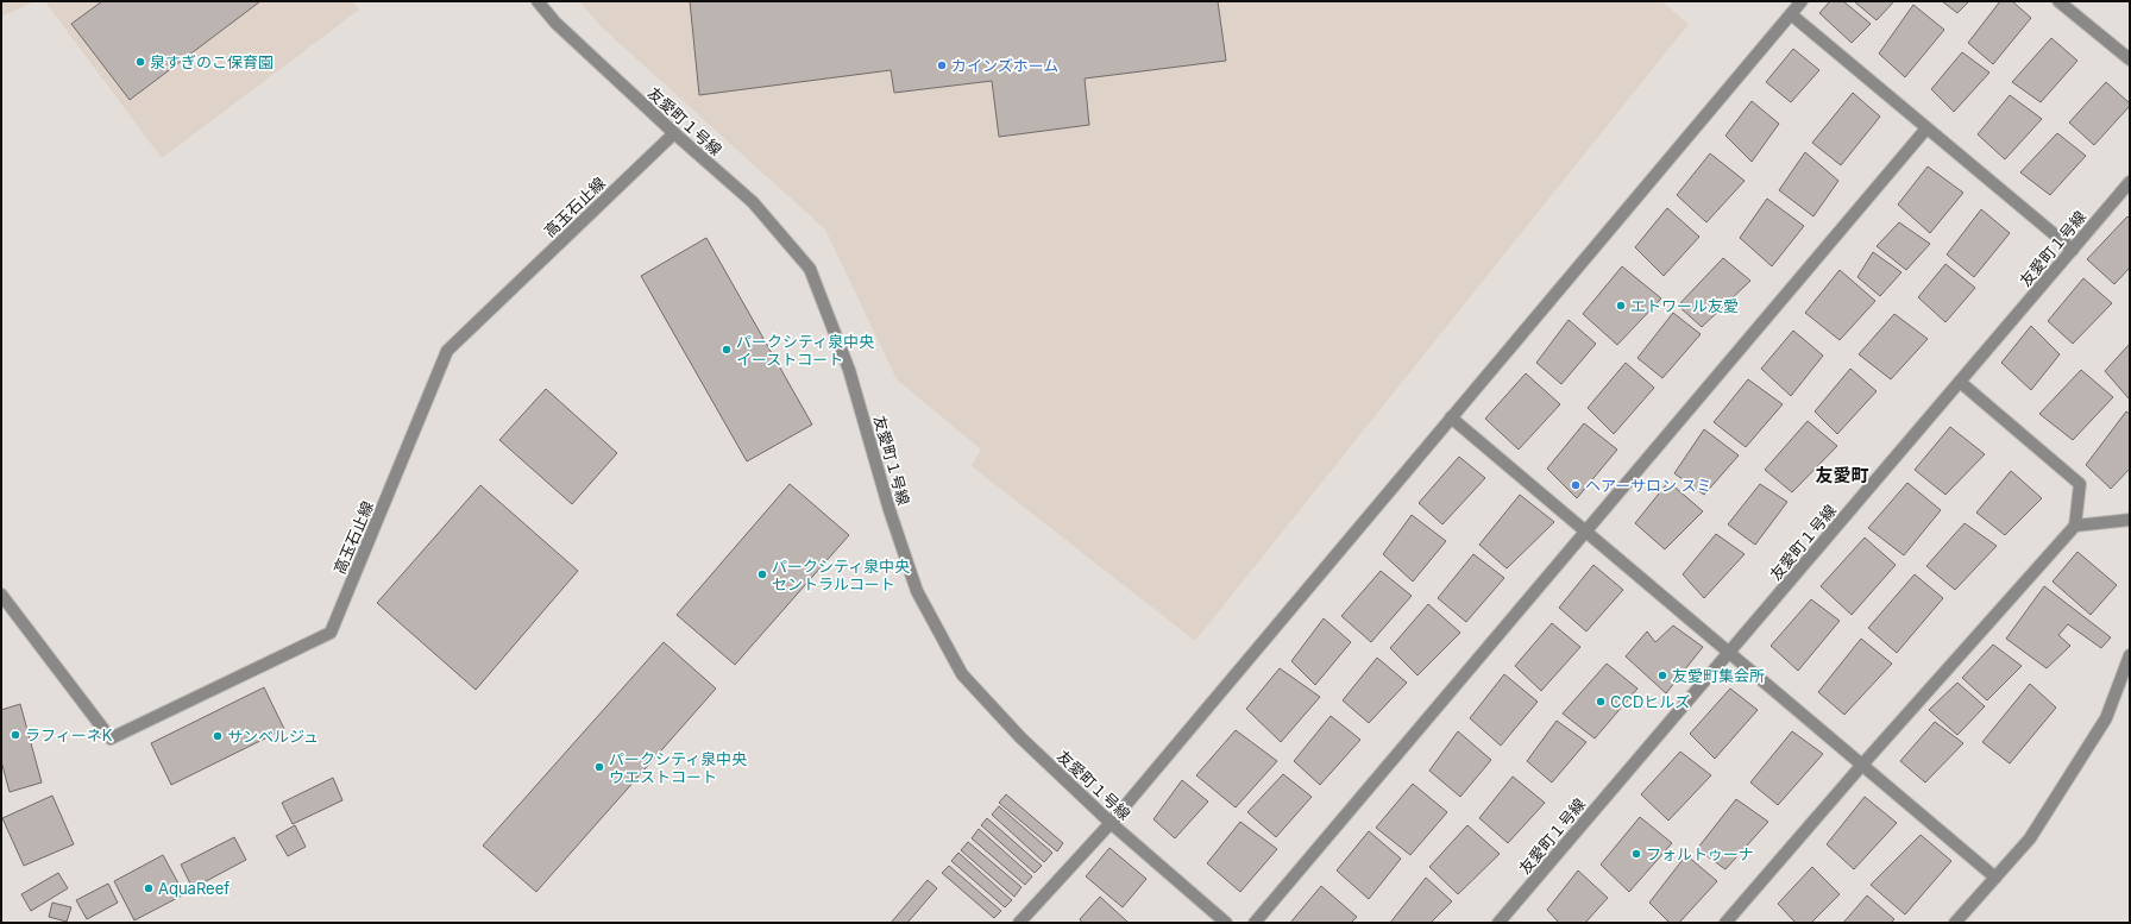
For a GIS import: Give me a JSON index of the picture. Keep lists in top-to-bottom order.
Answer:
{
  "streets": {
    "street": ["友愛町１号線", "高玉石止線"]
  },
  "crossings": [
    ["友愛町１号線", "高玉石止線"]
  ],
  "districts": ["友愛町"],
  "places": [
    "泉すぎのこ保育園",
    "カインズホーム",
    "エトワール友愛",
    "パークシティ泉中央 イーストコート",
    "ヘアーサロン スミ",
    "パークシティ泉中央 セントラルコート",
    "友愛町集会所",
    "CCDヒルズ",
    "ラフィーネK",
    "サンベルジュ",
    "パークシティ泉中央 ウエストコート",
    "フォルトゥーナ",
    "AquaReef"
  ]
}
